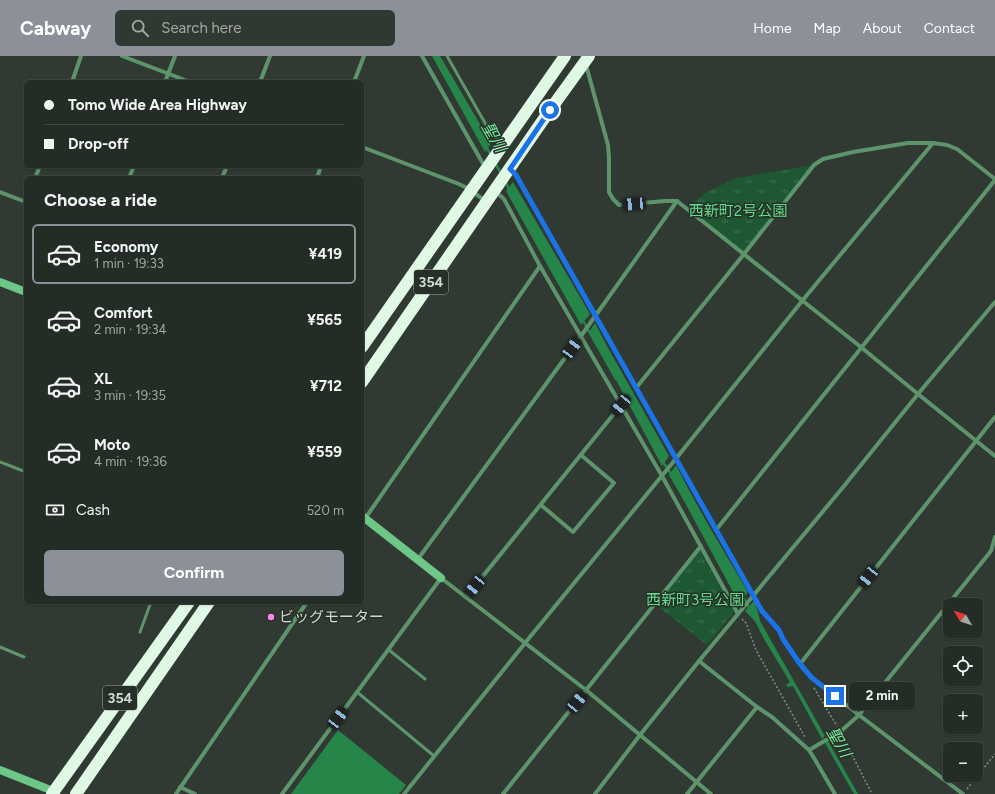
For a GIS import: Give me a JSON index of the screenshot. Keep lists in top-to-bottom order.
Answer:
{
  "streets": {
    "highway": ["354"]
  },
  "water": ["聖川"],
  "parks": ["西新町2号公園", "西新町3号公園"],
  "places": ["ビッグモーター"],
  "north": "top left",
  "page": {
    "header": "Cabway",
    "search": "Search here",
    "nav": [
      "Home",
      "Map",
      "About",
      "Contact"
    ],
    "banner": ["Tomo Wide Area Highway", "Drop-off"],
    "heading": "Choose a ride",
    "list": [
      {
        "name": "Economy",
        "note": "1 min · 19:33",
        "value": "¥419"
      },
      {
        "name": "Comfort",
        "note": "2 min · 19:34",
        "value": "¥565"
      },
      {
        "name": "XL",
        "note": "3 min · 19:35",
        "value": "¥712"
      },
      {
        "name": "Moto",
        "note": "4 min · 19:36",
        "value": "¥559"
      }
    ],
    "pay": ["Cash", "520 m"],
    "buttons": "Confirm",
    "map_buttons": ["+", "−"],
    "bubble": "2 min"
  }
}
